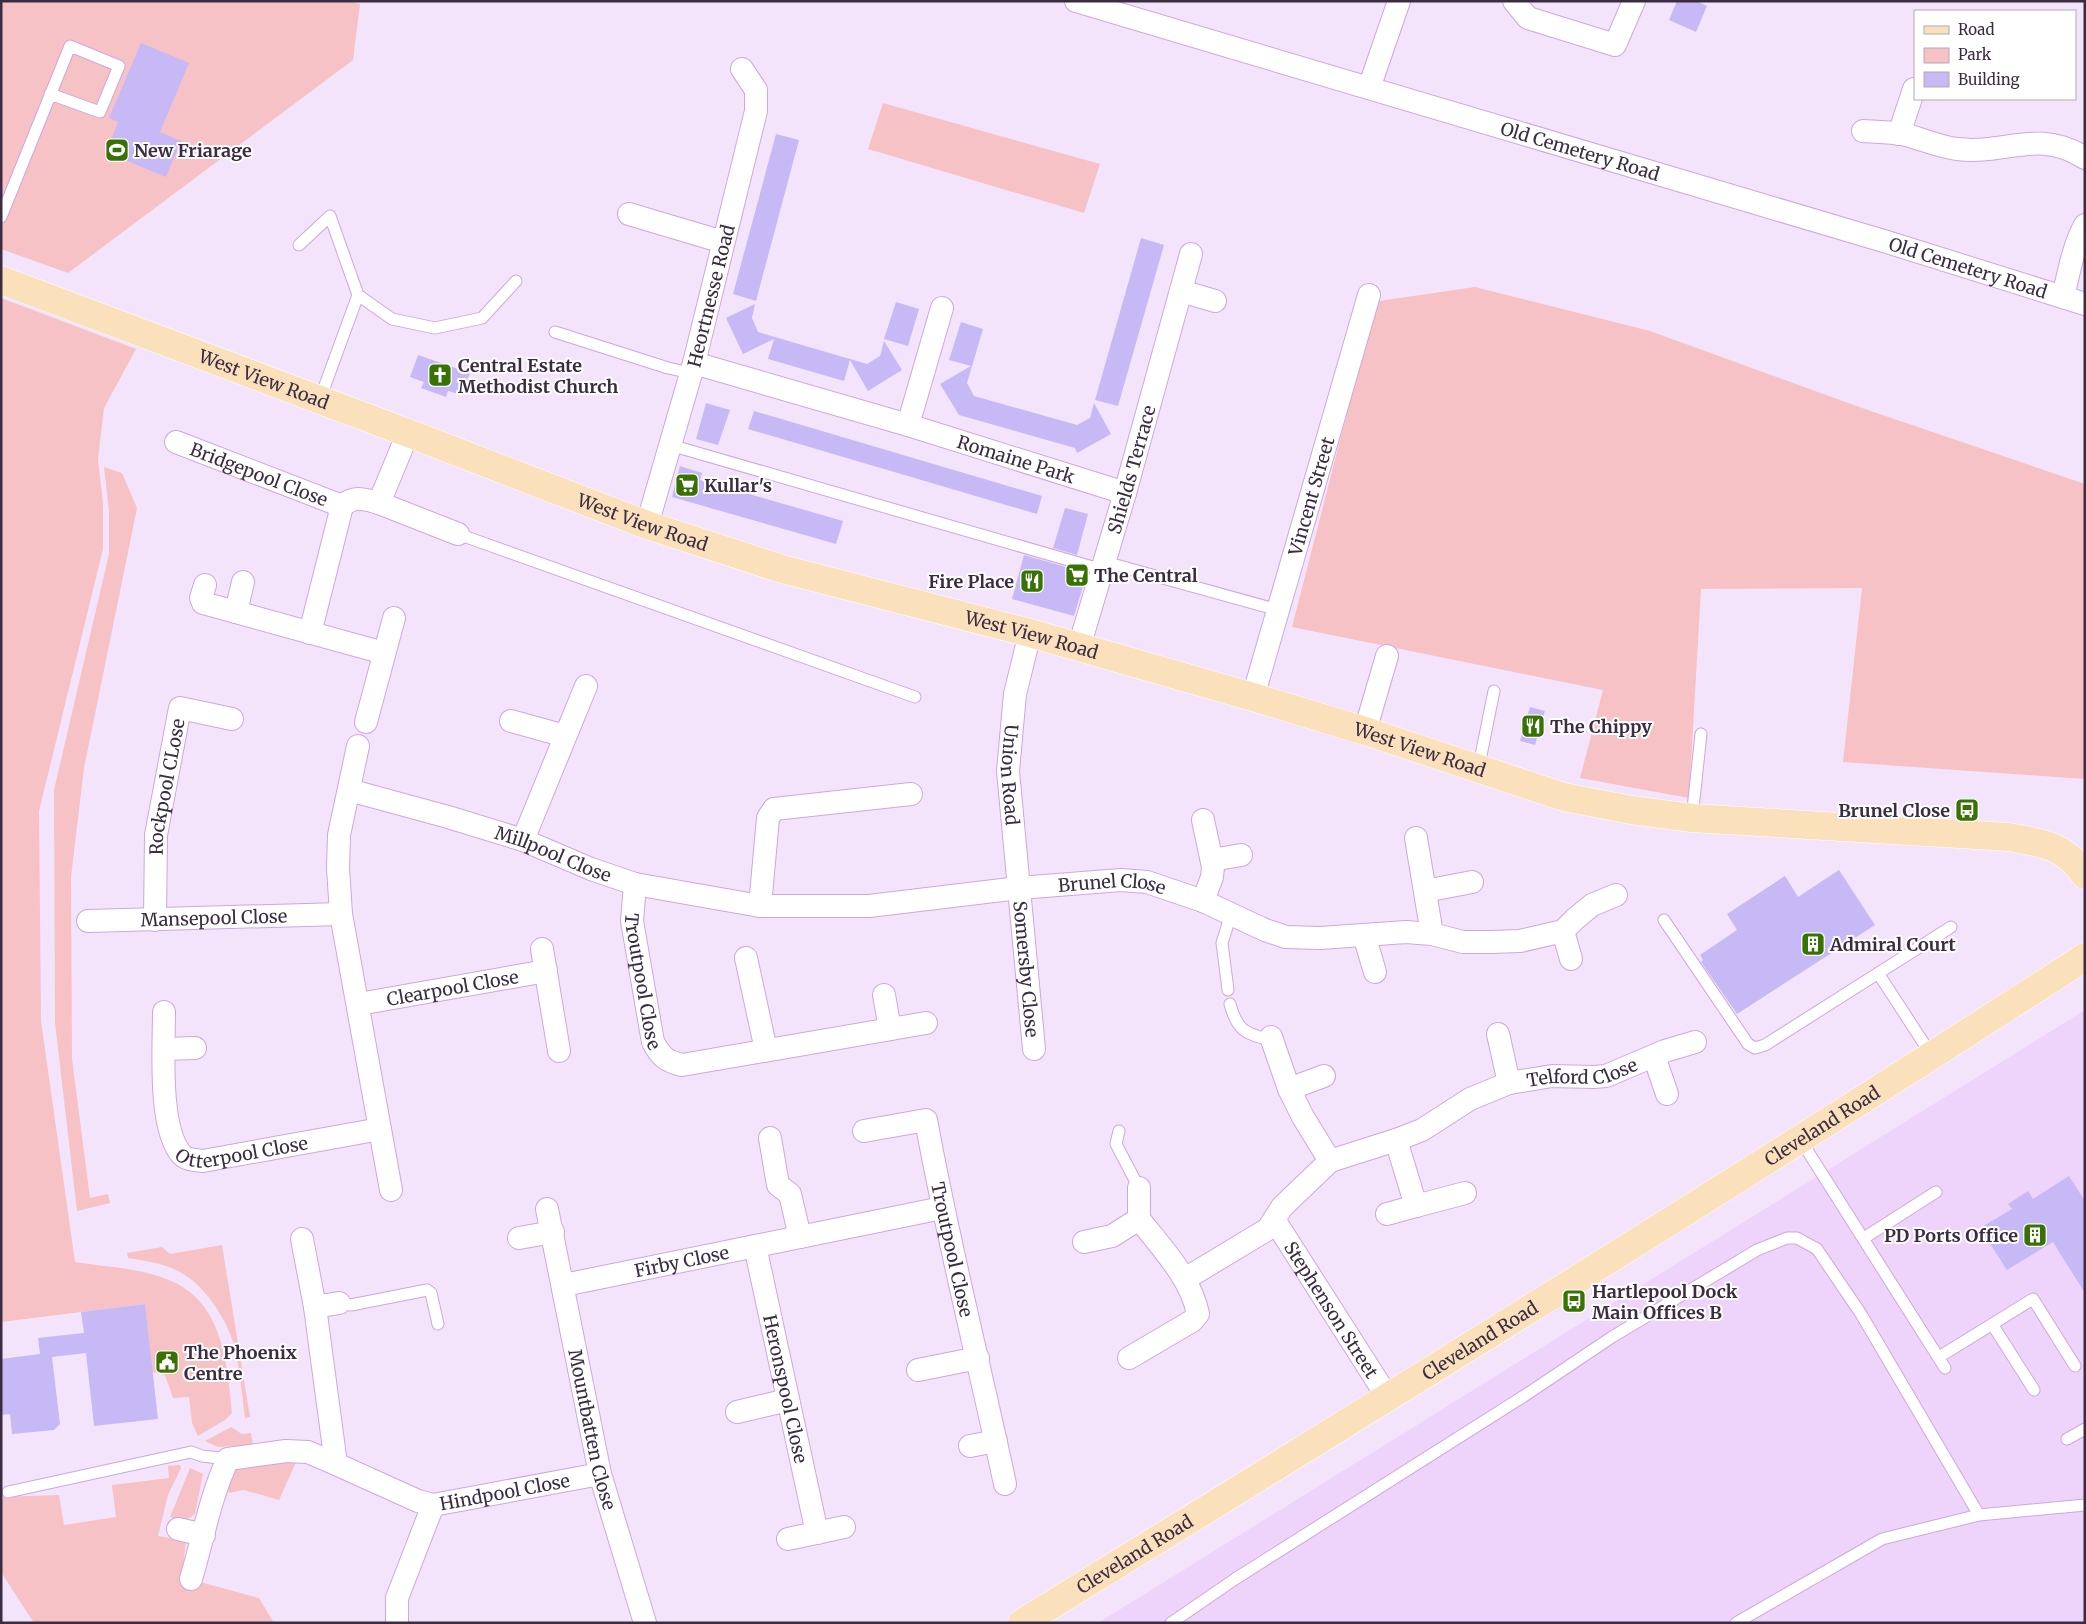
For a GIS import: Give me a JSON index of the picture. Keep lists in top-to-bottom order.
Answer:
{
  "streets": {
    "main road": ["West View Road", "Cleveland Road"],
    "street": [
      "Old Cemetery Road",
      "Heortnesse Road",
      "Romaine Park",
      "Shields Terrace",
      "Bridgepool Close",
      "Vincent Street",
      "Union Road",
      "Rockpool CLose",
      "Millpool Close",
      "Brunel Close",
      "Mansepool Close",
      "Somersby Close",
      "Troutpool Close",
      "Clearpool Close",
      "Telford Close",
      "Otterpool Close",
      "Firby Close",
      "Stephenson Street",
      "Heronspool Close",
      "Mountbatten Close",
      "Hindpool Close"
    ]
  },
  "crossings": [
    ["Heortnesse Road", "West View Road"],
    ["Heortnesse Road", "Romaine Park"],
    ["West View Road", "Shields Terrace"],
    ["West View Road", "Vincent Street"],
    ["West View Road", "Union Road"],
    ["Romaine Park", "Shields Terrace"],
    ["Union Road", "Millpool Close"],
    ["Union Road", "Brunel Close"],
    ["Union Road", "Somersby Close"],
    ["Rockpool CLose", "Mansepool Close"],
    ["Millpool Close", "Brunel Close"],
    ["Millpool Close", "Somersby Close"],
    ["Millpool Close", "Troutpool Close"],
    ["Brunel Close", "Somersby Close"],
    ["Troutpool Close", "Firby Close"],
    ["Telford Close", "Stephenson Street"],
    ["Cleveland Road", "Stephenson Street"],
    ["Firby Close", "Heronspool Close"],
    ["Firby Close", "Mountbatten Close"],
    ["Mountbatten Close", "Hindpool Close"]
  ],
  "places": {
    "sports": ["New Friarage"],
    "church": ["Central Estate Methodist Church"],
    "supermarket": ["Kullar's", "The Central"],
    "restaurant": ["Fire Place", "The Chippy"],
    "bus stop": ["Brunel Close", "Hartlepool Dock Main Offices B"],
    "building": ["Admiral Court", "PD Ports Office"],
    "public building": ["The Phoenix Centre"]
  },
  "legend": ["Road", "Park", "Building"]
}
